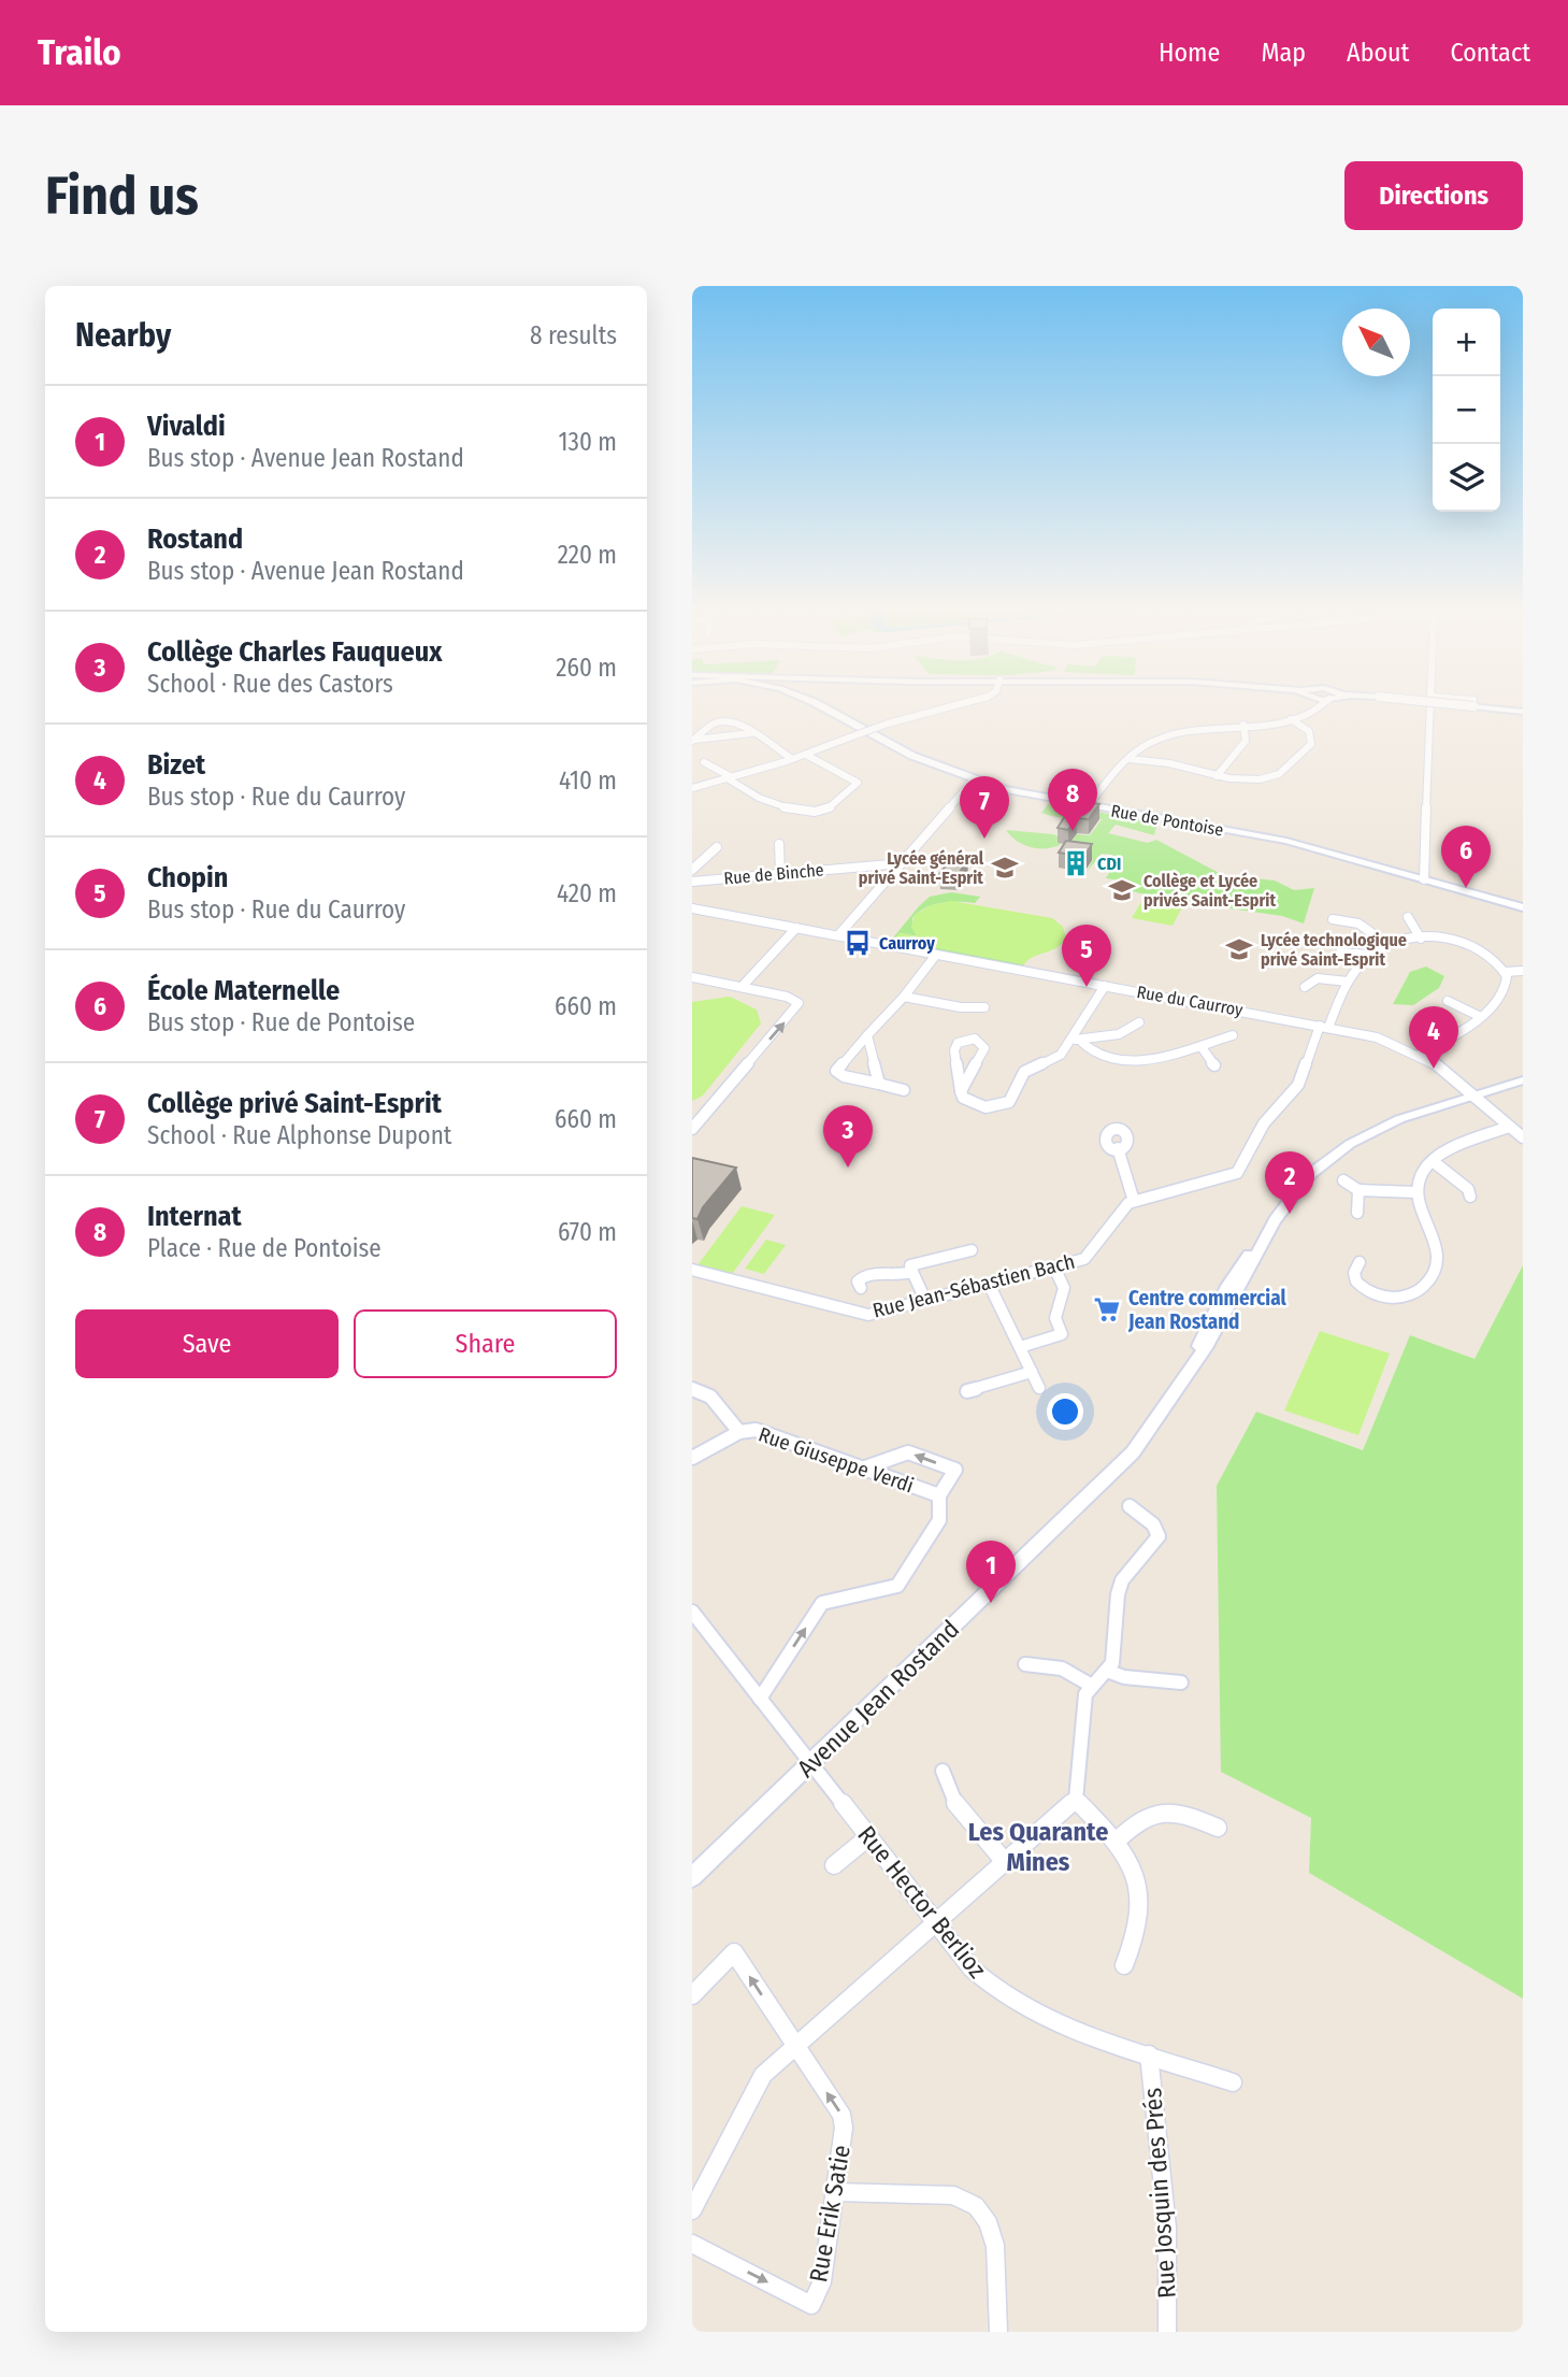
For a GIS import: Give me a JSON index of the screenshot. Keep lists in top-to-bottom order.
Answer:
{
  "streets": {
    "street": [
      "Rue de Pontoise",
      "Rue de Binche",
      "Rue du Caurroy",
      "Rue Jean-Sébastien Bach",
      "Rue Giuseppe Verdi",
      "Avenue Jean Rostand",
      "Rue Hector Berlioz",
      "Rue Josquin des Prés",
      "Rue Erik Satie"
    ]
  },
  "crossings": [
    ["Rue du Caurroy", "Avenue Jean Rostand"],
    ["Avenue Jean Rostand", "Rue Hector Berlioz"],
    ["Rue Hector Berlioz", "Rue Josquin des Prés"]
  ],
  "districts": ["Les Quarante Mines"],
  "places": {
    "building": ["CDI"],
    "school or university": ["Lycée général privé Saint-Esprit", "Collège et Lycée privés Saint-Esprit", "Lycée technologique privé Saint-Esprit"],
    "bus stop": ["Caurroy"],
    "supermarket": ["Centre commercial Jean Rostand"]
  },
  "north": "top left",
  "page": {
    "header": "Trailo",
    "nav": [
      "Home",
      "Map",
      "About",
      "Contact"
    ],
    "buttons": [
      "Directions",
      ["Save", "Share"]
    ],
    "title": "Find us",
    "heading": ["Nearby", "8 results"],
    "map_buttons": ["+", "−"],
    "list": [
      {
        "mark": "1",
        "name": "Vivaldi",
        "note": "Bus stop · Avenue Jean Rostand",
        "value": "130 m"
      },
      {
        "mark": "2",
        "name": "Rostand",
        "note": "Bus stop · Avenue Jean Rostand",
        "value": "220 m"
      },
      {
        "mark": "3",
        "name": "Collège Charles Fauqueux",
        "note": "School · Rue des Castors",
        "value": "260 m"
      },
      {
        "mark": "4",
        "name": "Bizet",
        "note": "Bus stop · Rue du Caurroy",
        "value": "410 m"
      },
      {
        "mark": "5",
        "name": "Chopin",
        "note": "Bus stop · Rue du Caurroy",
        "value": "420 m"
      },
      {
        "mark": "6",
        "name": "École Maternelle",
        "note": "Bus stop · Rue de Pontoise",
        "value": "660 m"
      },
      {
        "mark": "7",
        "name": "Collège privé Saint-Esprit",
        "note": "School · Rue Alphonse Dupont",
        "value": "660 m"
      },
      {
        "mark": "8",
        "name": "Internat",
        "note": "Place · Rue de Pontoise",
        "value": "670 m"
      }
    ],
    "pins": [
      "8",
      "7",
      "6",
      "5",
      "4",
      "3",
      "2",
      "1"
    ]
  }
}
